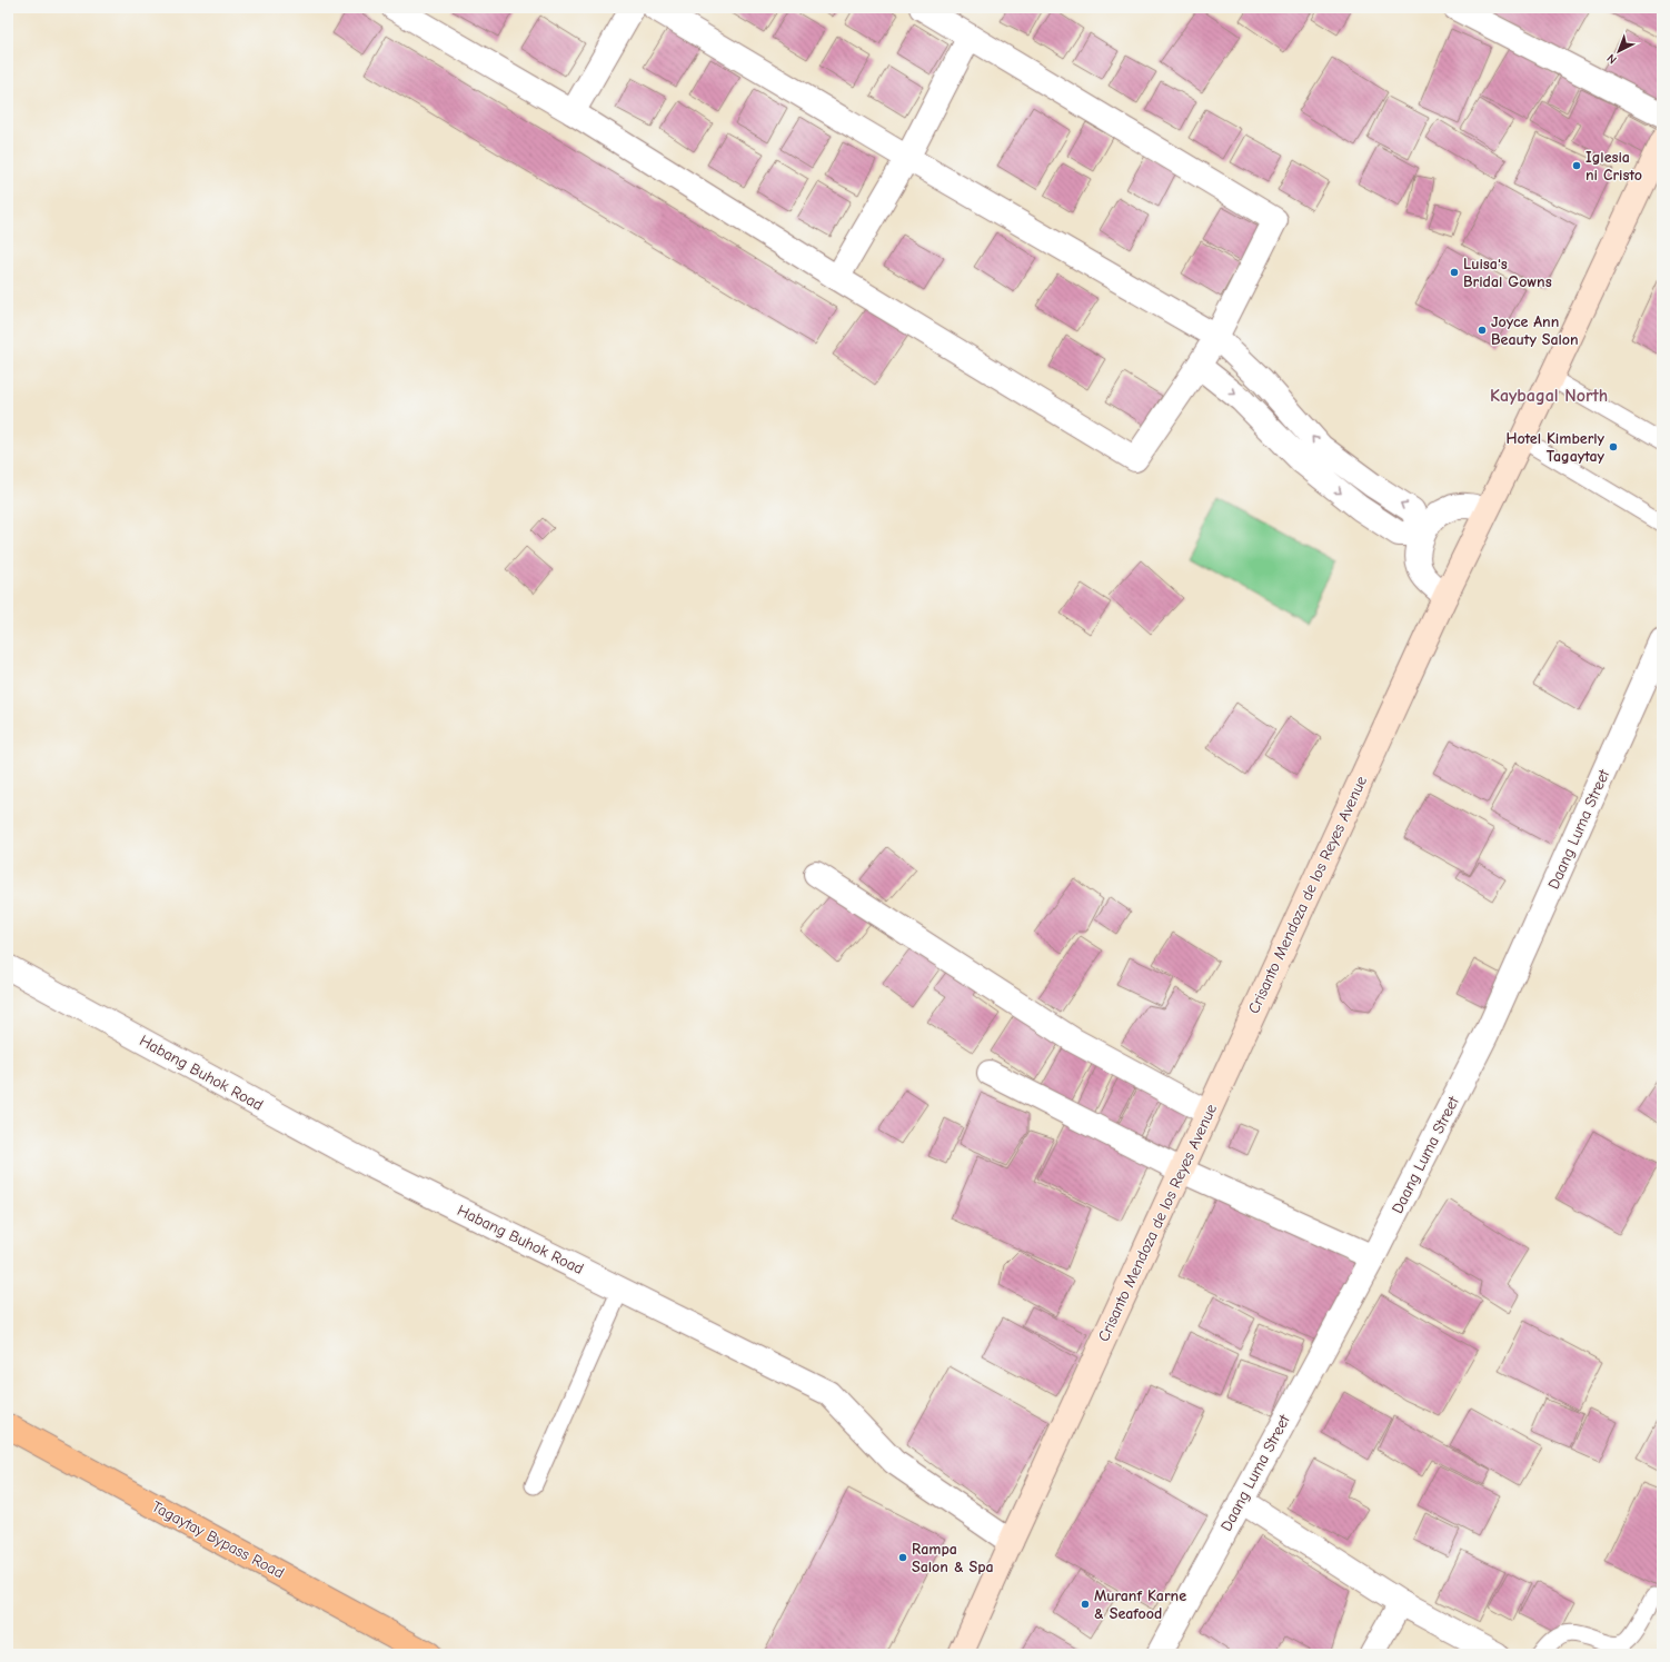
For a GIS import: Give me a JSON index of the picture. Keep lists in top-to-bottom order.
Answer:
{
  "streets": {
    "main road": ["Crisanto Mendoza de los Reyes Avenue", "Tagaytay Bypass Road"],
    "street": ["Daang Luma Street", "Habang Buhok Road"]
  },
  "crossings": [
    ["Crisanto Mendoza de los Reyes Avenue", "Habang Buhok Road"]
  ],
  "districts": ["Kaybagal North"],
  "places": [
    "Iglesia ni Cristo",
    "Luisa's Bridal Gowns",
    "Joyce Ann Beauty Salon",
    "Hotel Kimberly Tagaytay",
    "Rampa Salon & Spa",
    "Muranf Karne & Seafood"
  ],
  "north": "bottom left"
}
